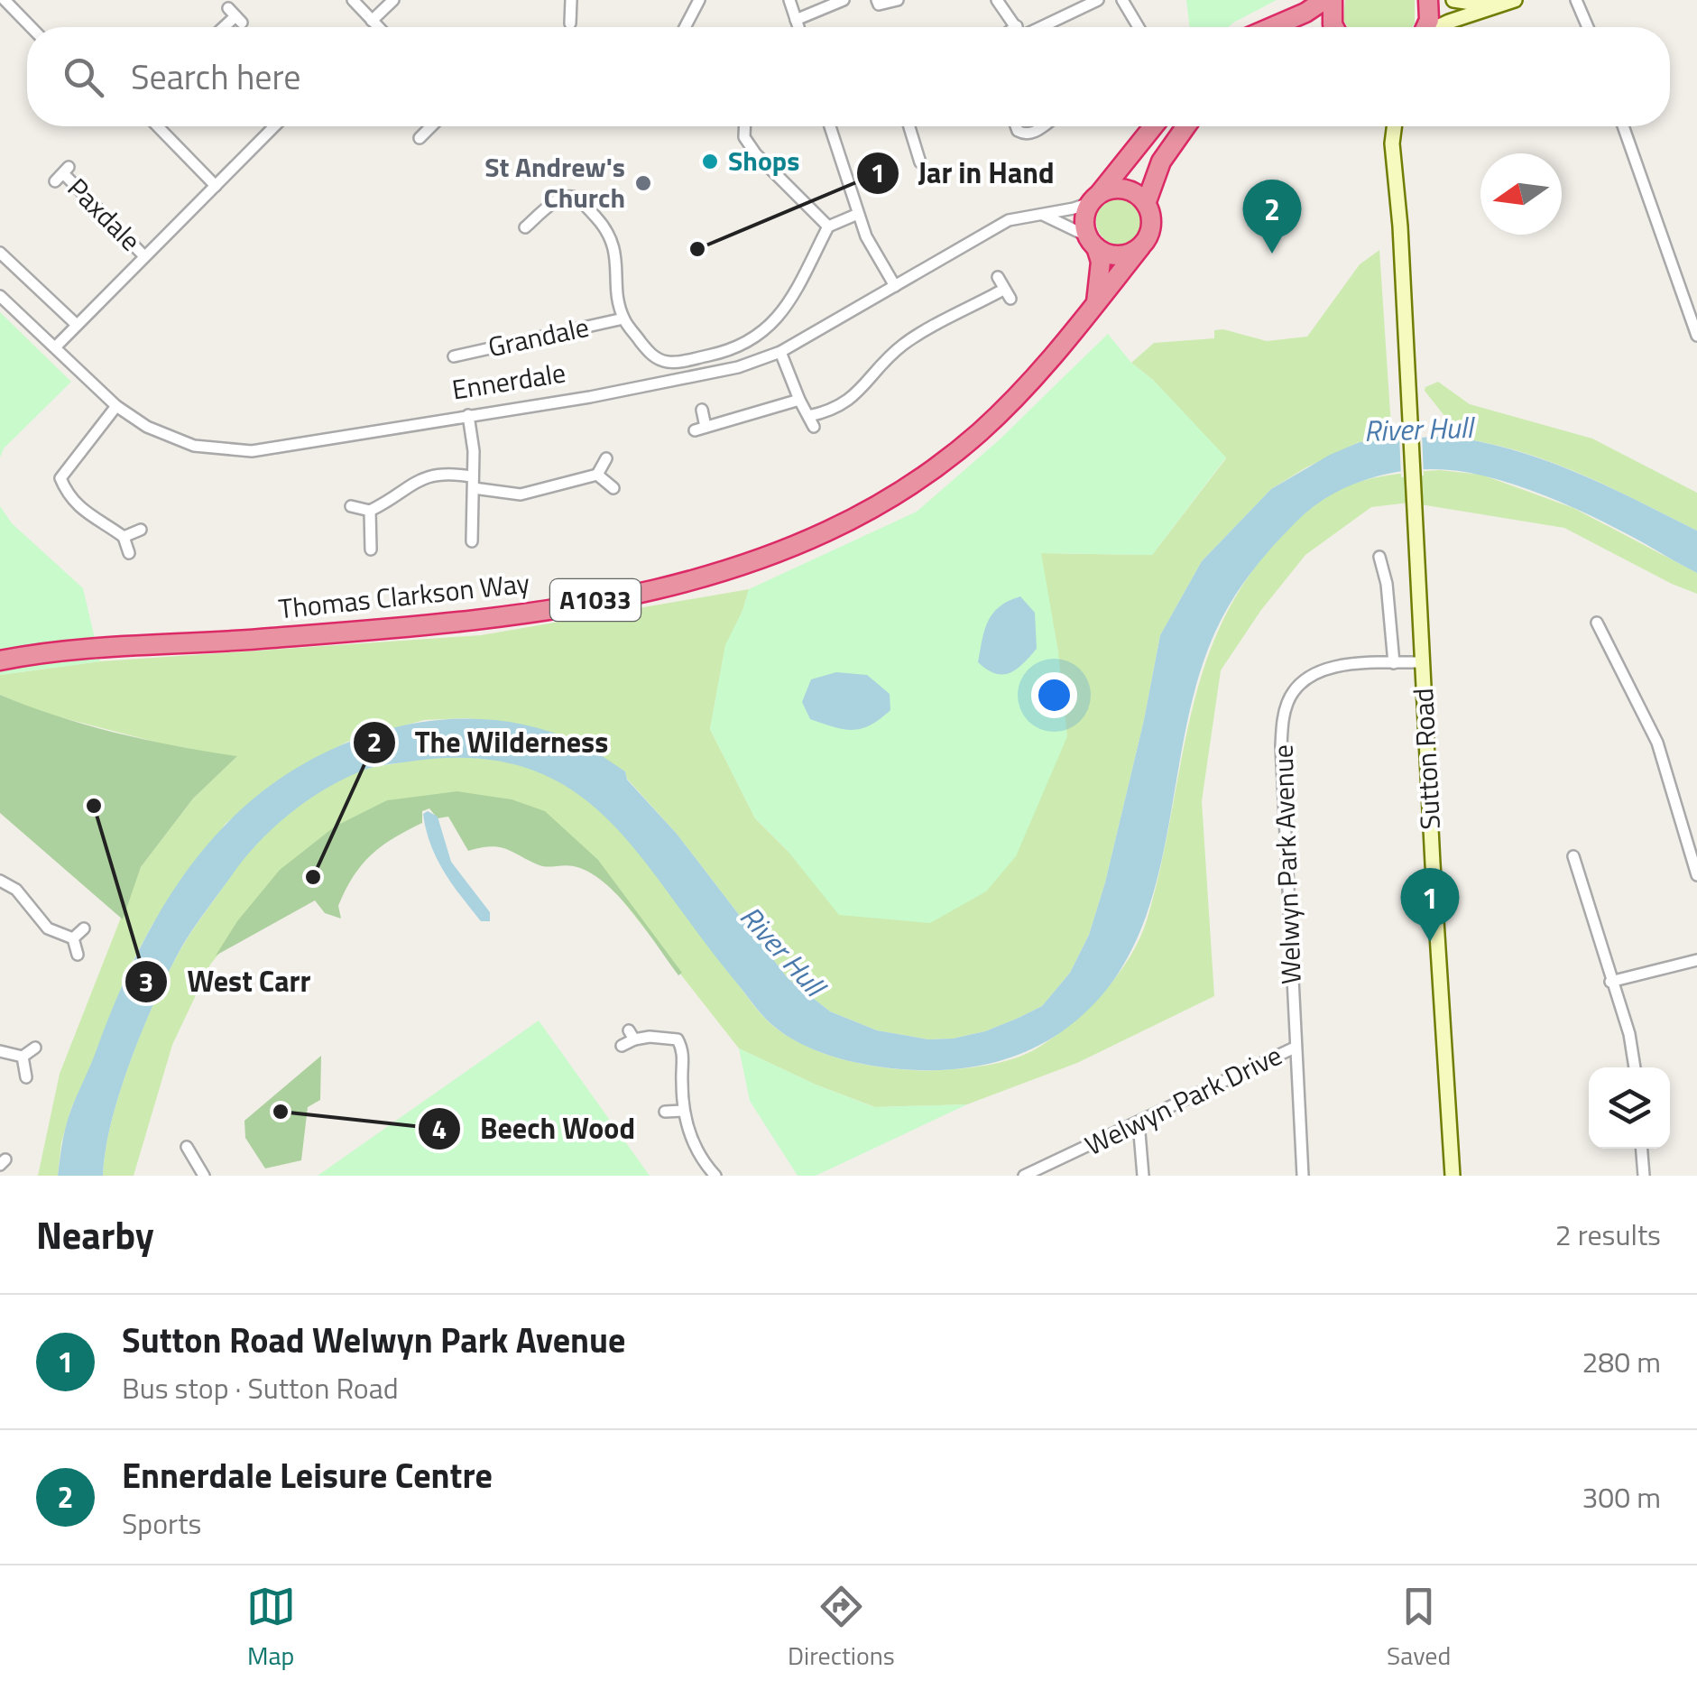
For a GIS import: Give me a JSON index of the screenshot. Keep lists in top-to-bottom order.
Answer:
{
  "streets": {
    "highway": ["Thomas Clarkson Way", "A1033"],
    "street": [
      "Paxdale",
      "Grandale",
      "Ennerdale",
      "Sutton Road",
      "Welwyn Park Avenue",
      "Welwyn Park Drive"
    ]
  },
  "crossings": [
    ["Paxdale", "Ennerdale"],
    ["Ennerdale", "A1033"],
    ["Thomas Clarkson Way", "A1033"],
    ["Sutton Road", "Welwyn Park Avenue"],
    ["Welwyn Park Avenue", "Welwyn Park Drive"]
  ],
  "water": ["River Hull"],
  "places": [
    "Shops",
    "St Andrew's Church",
    "Jar in Hand",
    "West Carr",
    "The Wilderness",
    "Beech Wood"
  ],
  "north": "left",
  "page": {
    "search": "Search here",
    "pins": ["2", "1"],
    "heading": ["Nearby", "2 results"],
    "list": [
      {
        "mark": "1",
        "name": "Sutton Road Welwyn Park Avenue",
        "note": "Bus stop · Sutton Road",
        "value": "280 m"
      },
      {
        "mark": "2",
        "name": "Ennerdale Leisure Centre",
        "note": "Sports",
        "value": "300 m"
      }
    ],
    "nav": ["Map", "Directions", "Saved"]
  }
}
